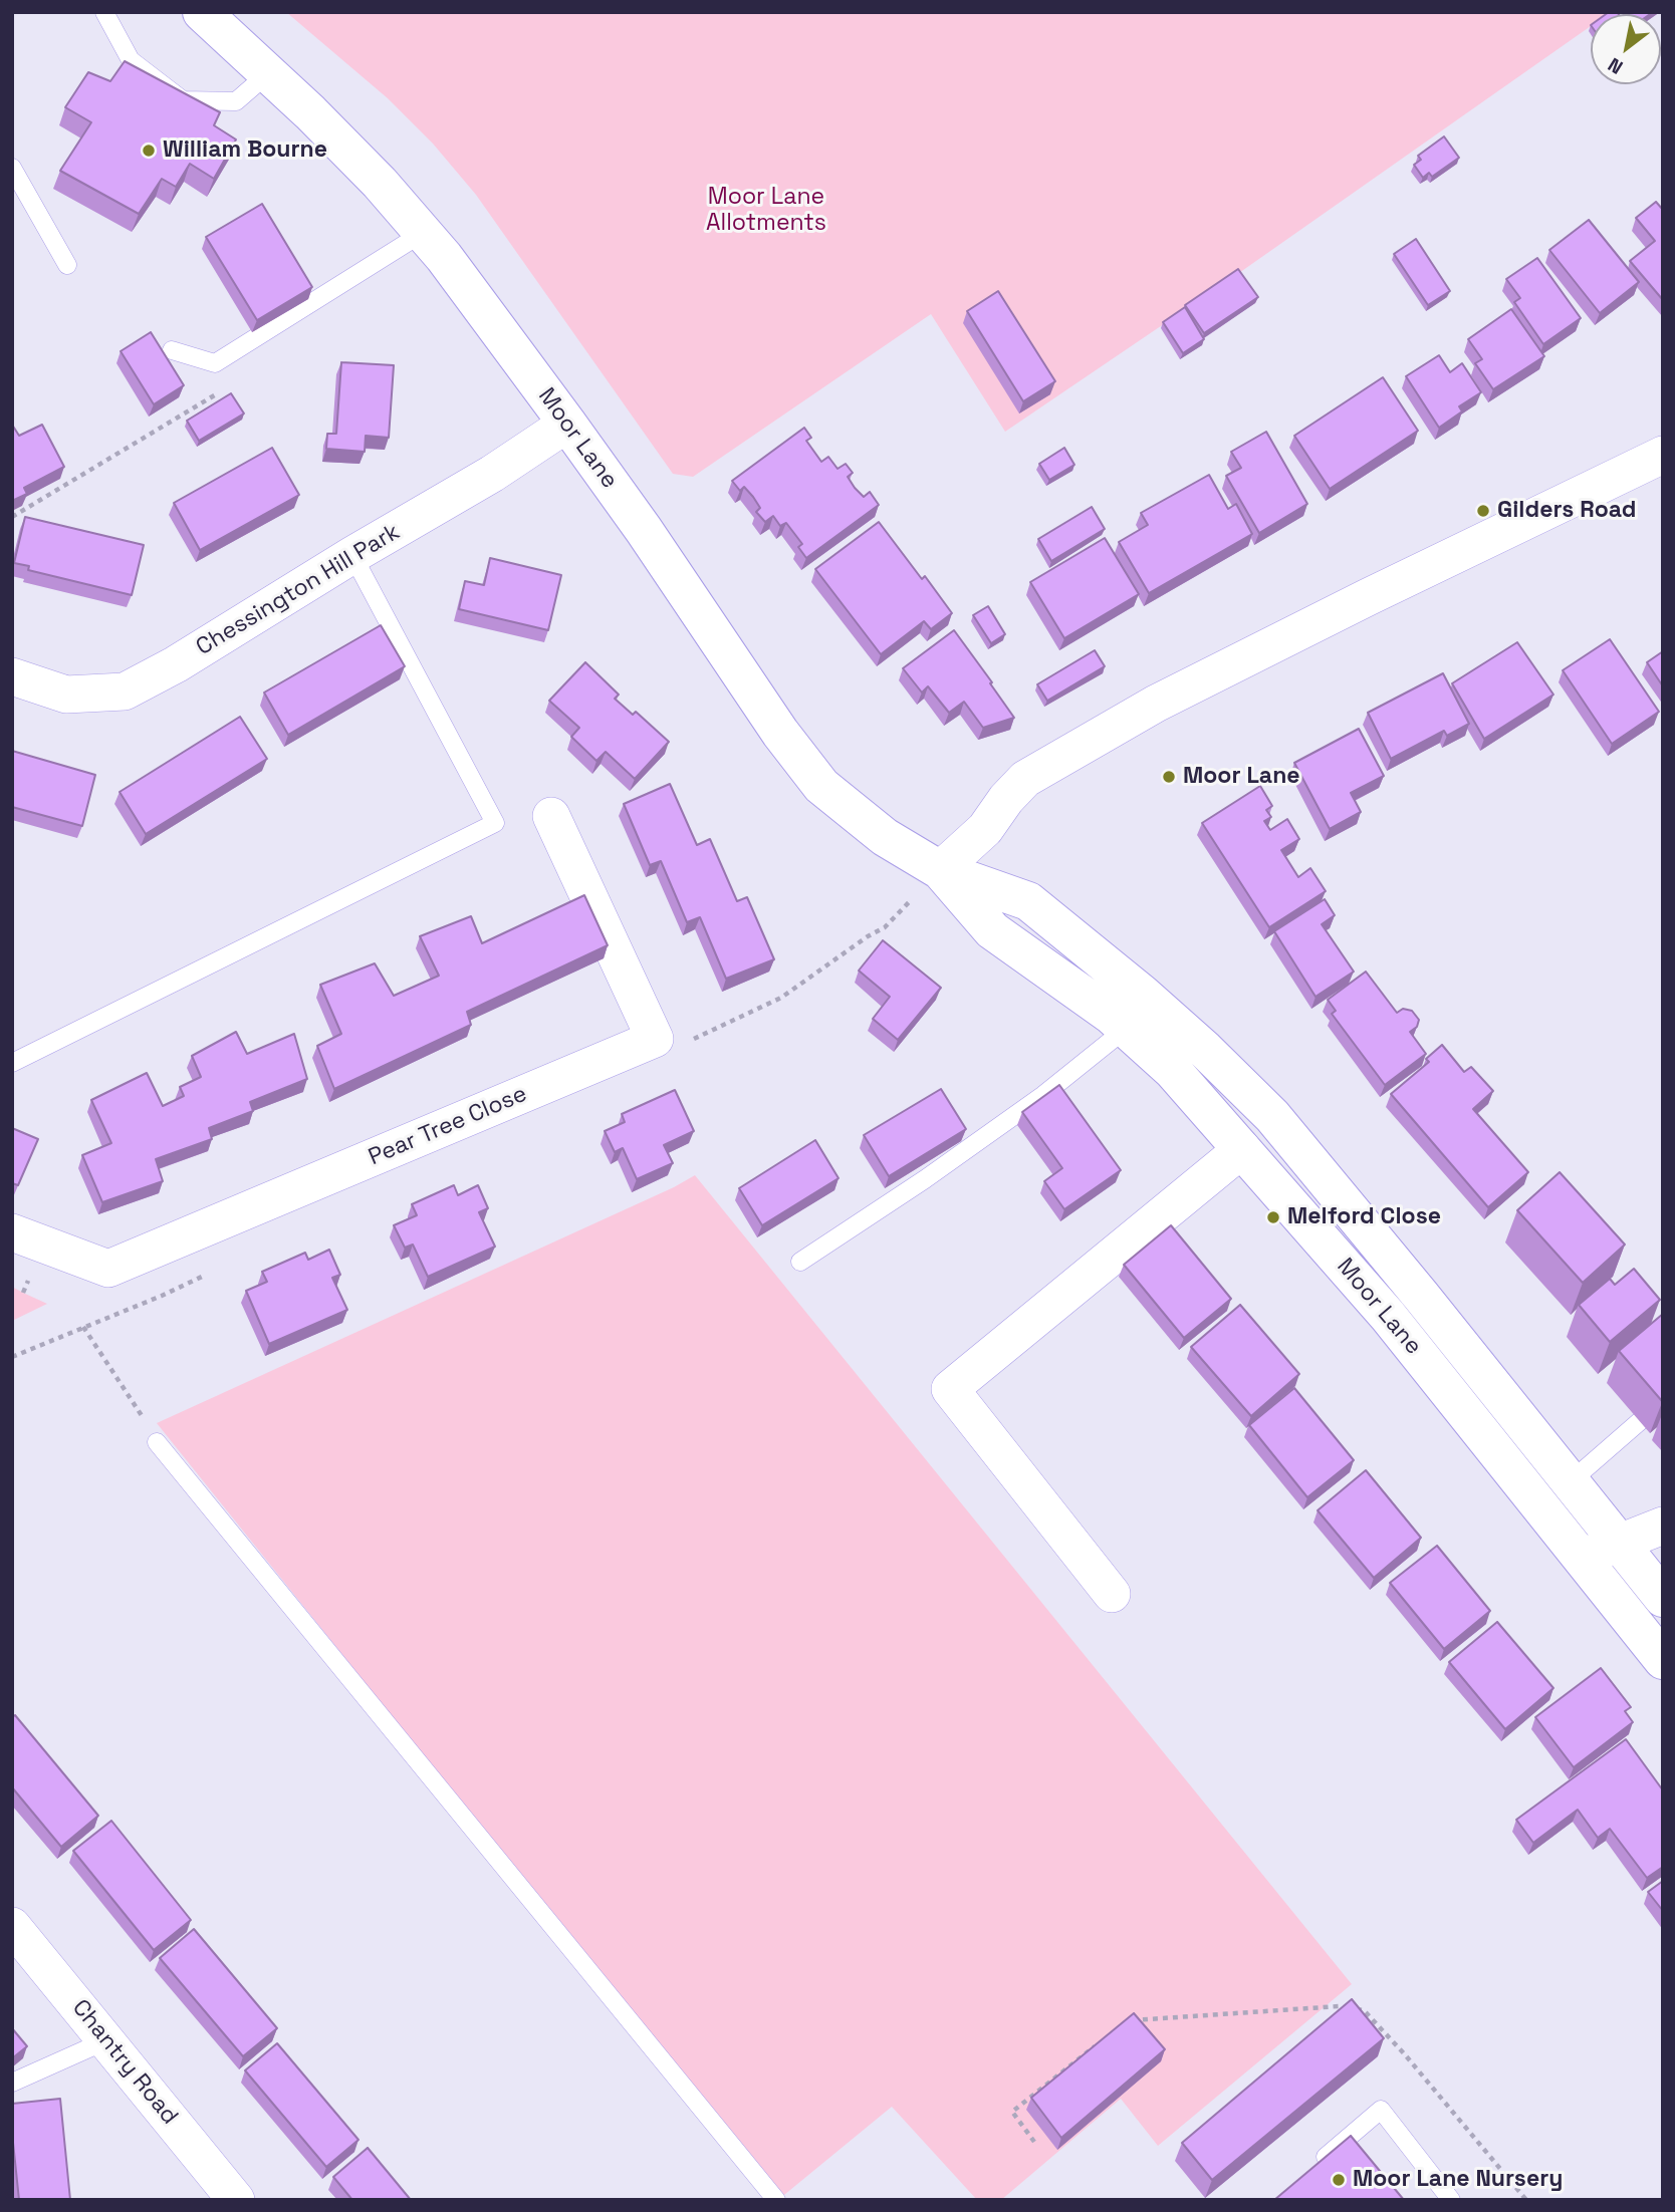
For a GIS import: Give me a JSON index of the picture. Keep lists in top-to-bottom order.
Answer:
{
  "streets": {
    "street": [
      "Moor Lane",
      "Chessington Hill Park",
      "Pear Tree Close",
      "Chantry Road"
    ]
  },
  "crossings": [
    ["Moor Lane", "Chessington Hill Park"]
  ],
  "parks": ["Moor Lane Allotments"],
  "places": [
    "William Bourne",
    "Gilders Road",
    "Moor Lane",
    "Melford Close",
    "Moor Lane Nursery"
  ],
  "north": "bottom left"
}
